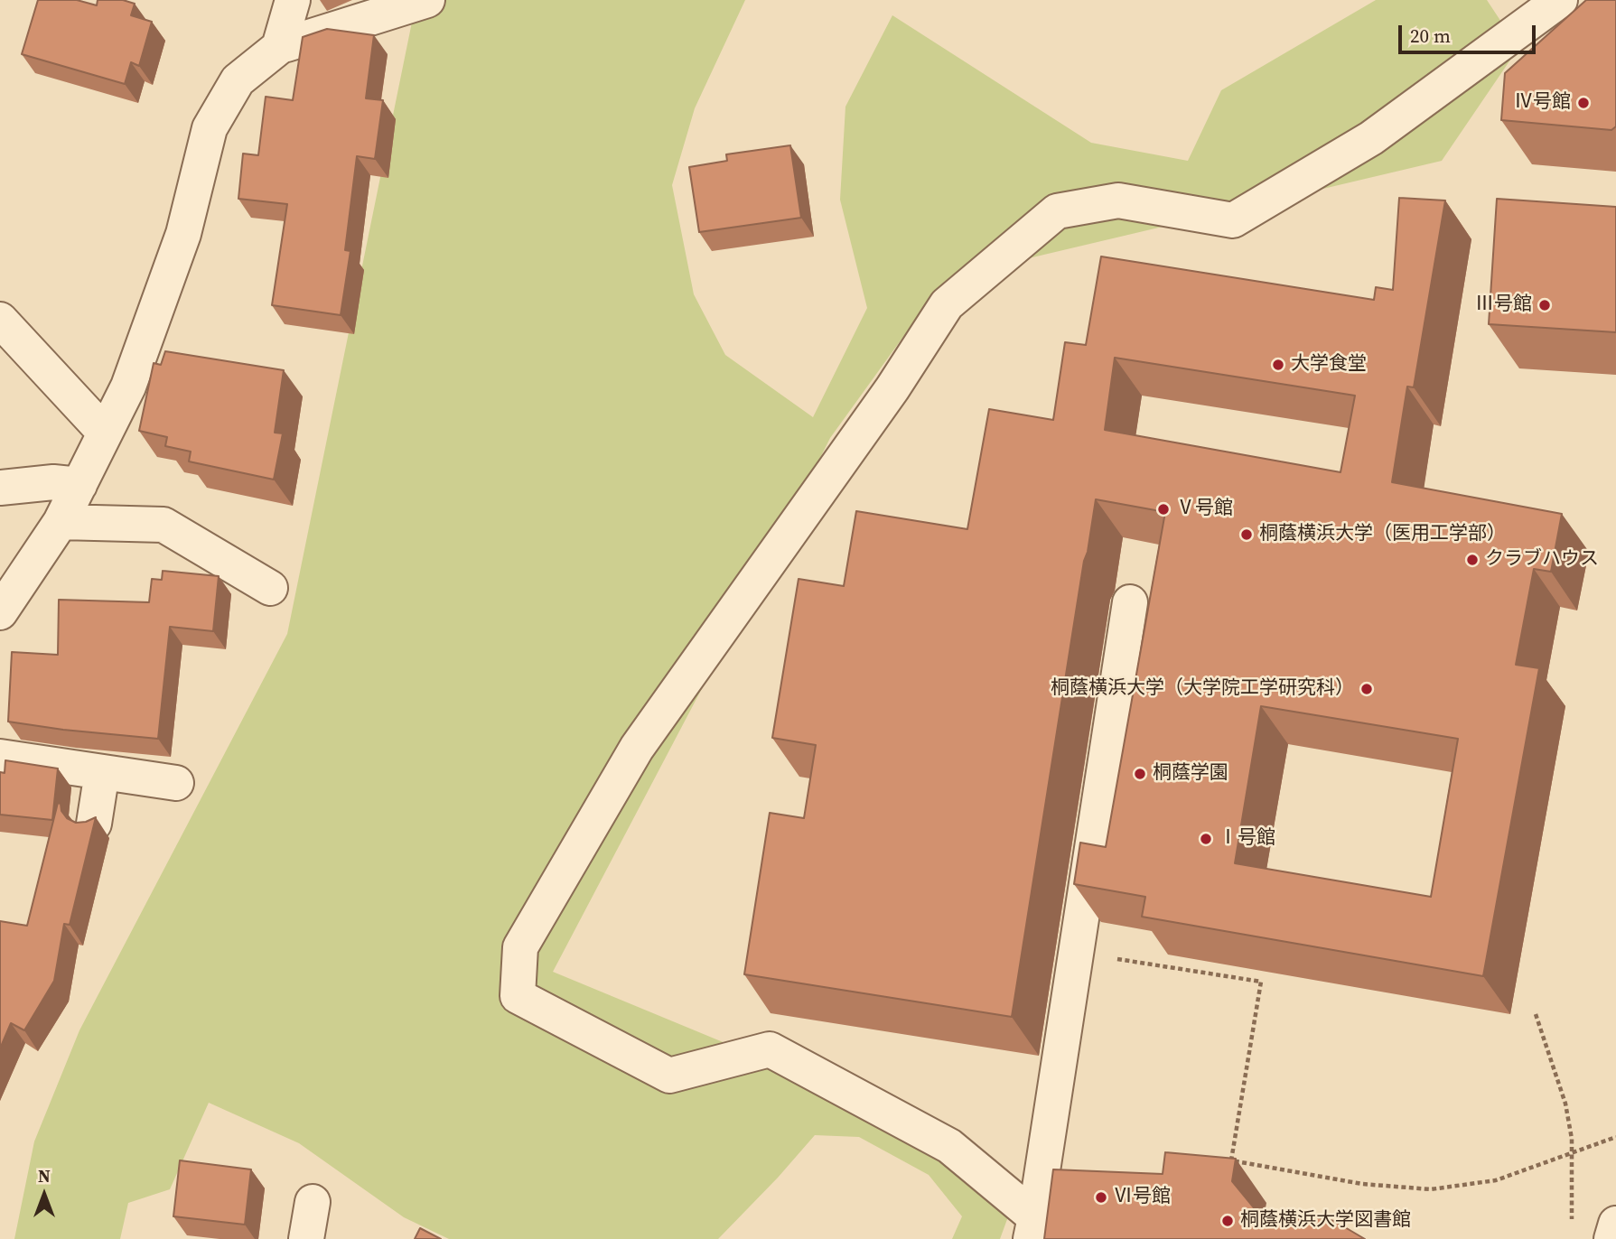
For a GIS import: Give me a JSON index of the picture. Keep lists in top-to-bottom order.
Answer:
{
  "places": [
    "Ⅳ号館",
    "Ⅲ号館",
    "大学食堂",
    "Ⅴ号館",
    "桐蔭横浜大学（医用工学部）",
    "クラブハウス",
    "桐蔭横浜大学（大学院工学研究科）",
    "桐蔭学園",
    "Ⅰ号館",
    "Ⅵ号館",
    "桐蔭横浜大学図書館"
  ],
  "scale_bar": "20 m",
  "north": "top"
}
